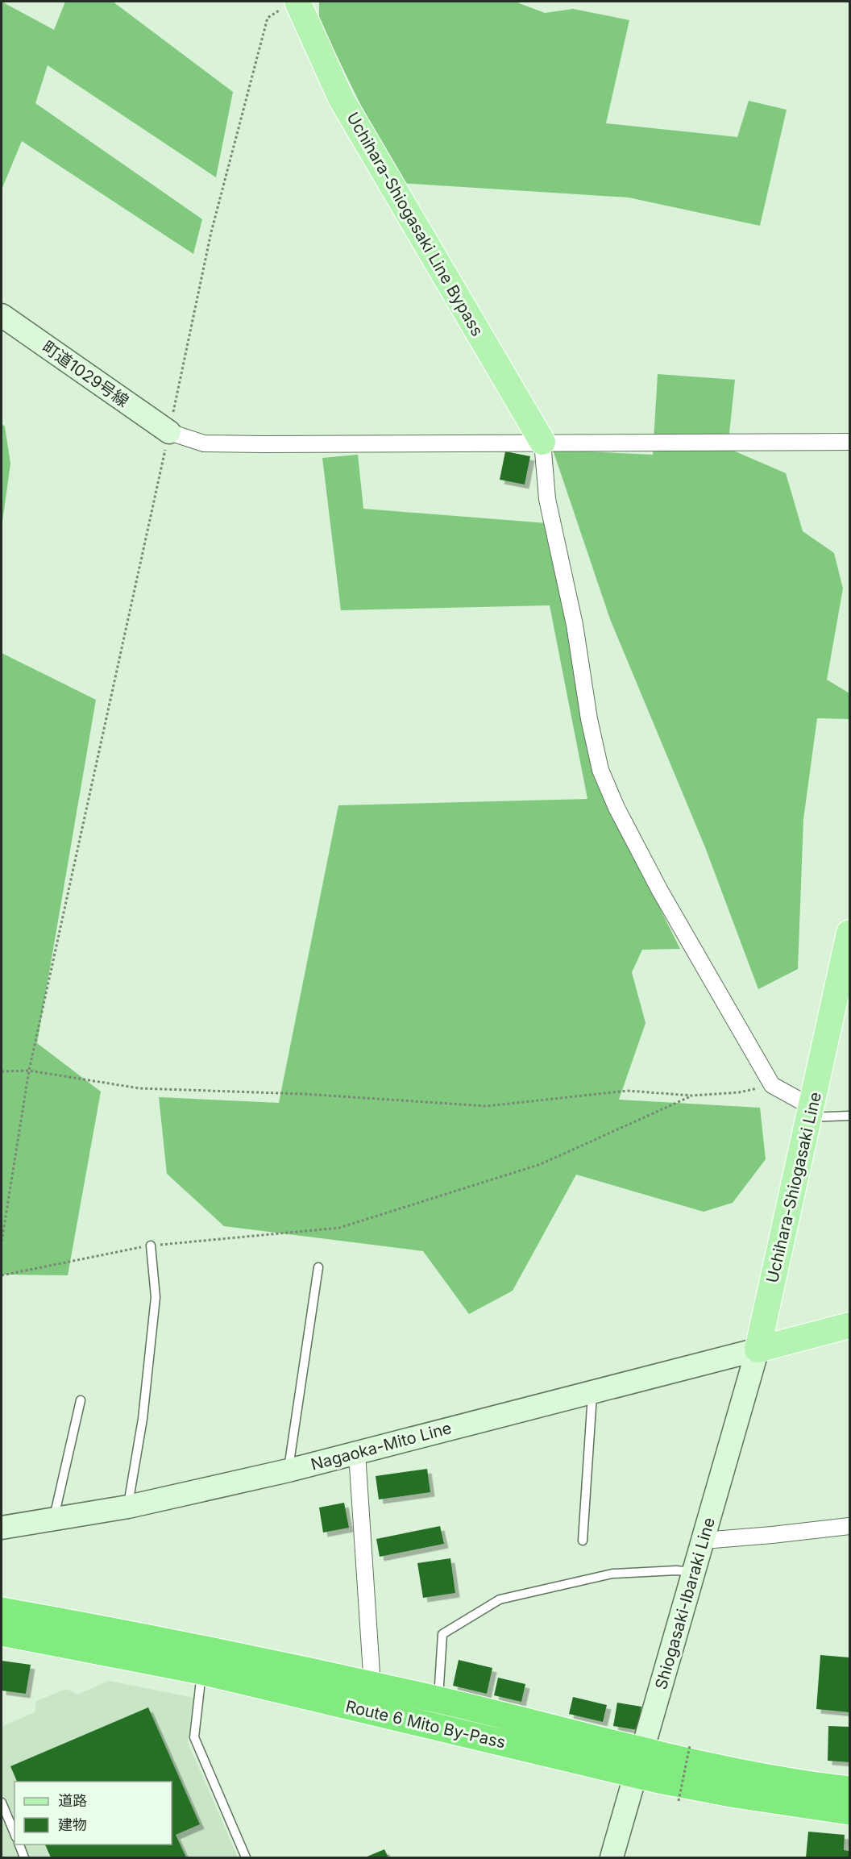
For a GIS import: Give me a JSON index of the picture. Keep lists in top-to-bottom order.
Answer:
{
  "streets": {
    "highway": ["Route 6 Mito By-Pass"],
    "main road": [
      "Uchihara-Shiogasaki Line Bypass",
      "町道1029号線",
      "Uchihara-Shiogasaki Line",
      "Nagaoka-Mito Line",
      "Shiogasaki-Ibaraki Line"
    ]
  },
  "crossings": [
    ["Uchihara-Shiogasaki Line", "Nagaoka-Mito Line"],
    ["Uchihara-Shiogasaki Line", "Shiogasaki-Ibaraki Line"],
    ["Nagaoka-Mito Line", "Shiogasaki-Ibaraki Line"],
    ["Shiogasaki-Ibaraki Line", "Route 6 Mito By-Pass"]
  ],
  "legend": ["道路", "建物"]
}
